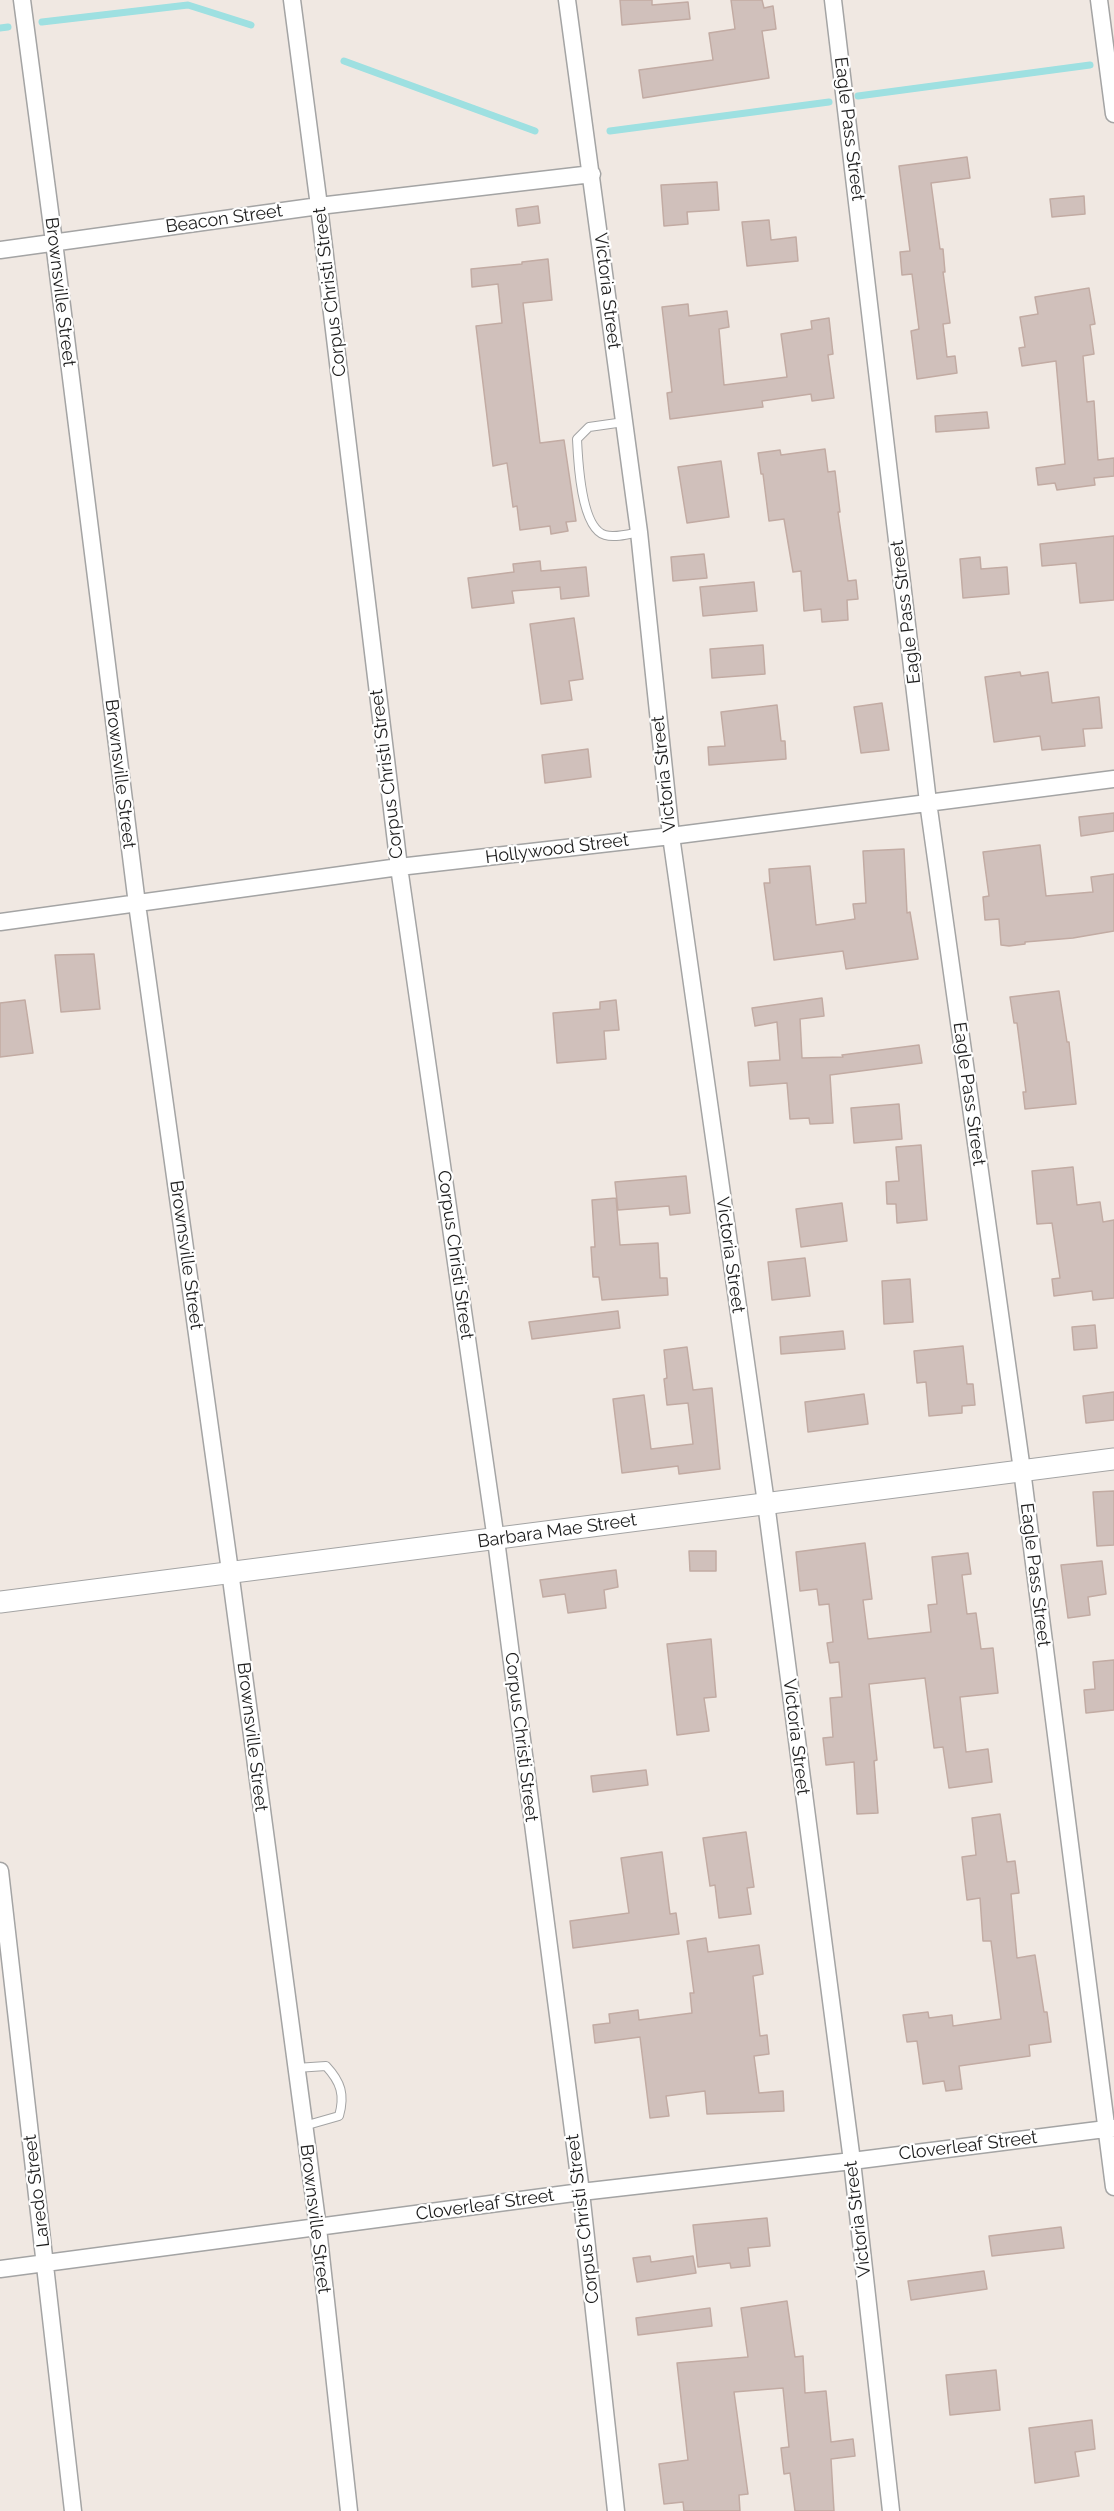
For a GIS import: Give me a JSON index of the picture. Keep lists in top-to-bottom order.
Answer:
{
  "streets": {
    "street": [
      "Eagle Pass Street",
      "Beacon Street",
      "Victoria Street",
      "Brownsville Street",
      "Corpus Christi Street",
      "Hollywood Street",
      "Barbara Mae Street",
      "Cloverleaf Street",
      "Laredo Street"
    ]
  },
  "crossings": [
    ["Eagle Pass Street", "Hollywood Street"],
    ["Eagle Pass Street", "Barbara Mae Street"],
    ["Eagle Pass Street", "Cloverleaf Street"],
    ["Beacon Street", "Victoria Street"],
    ["Beacon Street", "Brownsville Street"],
    ["Beacon Street", "Corpus Christi Street"],
    ["Victoria Street", "Hollywood Street"],
    ["Victoria Street", "Barbara Mae Street"],
    ["Victoria Street", "Cloverleaf Street"],
    ["Brownsville Street", "Hollywood Street"],
    ["Brownsville Street", "Barbara Mae Street"],
    ["Brownsville Street", "Cloverleaf Street"],
    ["Corpus Christi Street", "Hollywood Street"],
    ["Corpus Christi Street", "Barbara Mae Street"],
    ["Corpus Christi Street", "Cloverleaf Street"],
    ["Cloverleaf Street", "Laredo Street"]
  ]
}
